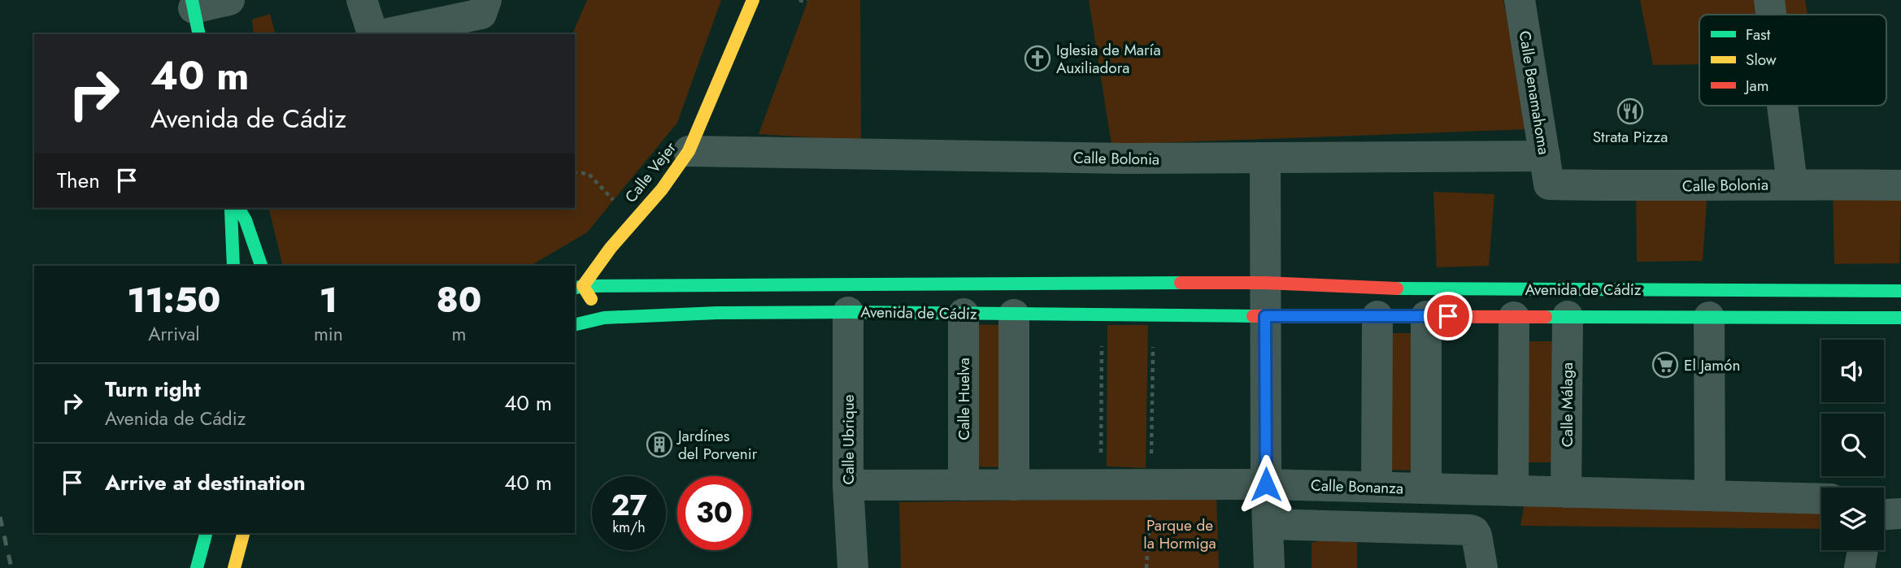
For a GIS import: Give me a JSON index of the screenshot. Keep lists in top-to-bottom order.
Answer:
{
  "streets": {
    "street": [
      "Calle Benamahoma",
      "Calle Bolonia",
      "Calle Vejer",
      "Avenida de Cádiz",
      "Calle Huelva",
      "Calle Málaga",
      "Calle Ubrique",
      "Calle Bonanza"
    ]
  },
  "crossings": [
    ["Calle Benamahoma", "Calle Bolonia"],
    ["Calle Bolonia", "Calle Vejer"],
    ["Calle Vejer", "Avenida de Cádiz"],
    ["Avenida de Cádiz", "Calle Huelva"],
    ["Avenida de Cádiz", "Calle Málaga"],
    ["Avenida de Cádiz", "Calle Ubrique"],
    ["Calle Huelva", "Calle Bonanza"],
    ["Calle Málaga", "Calle Bonanza"],
    ["Calle Ubrique", "Calle Bonanza"]
  ],
  "parks": ["Parque de la Hormiga"],
  "places": {
    "church": ["Iglesia de María Auxiliadora"],
    "restaurant": ["Strata Pizza"],
    "supermarket": ["El Jamón"],
    "building": ["Jardínes del Porvenir"]
  },
  "legend": ["Fast", "Slow", "Jam"],
  "page": {
    "turn": ["40 m", "Avenida de Cádiz"],
    "then": "Then",
    "eta": [
      "11:50",
      "Arrival",
      "1",
      "min",
      "80",
      "m"
    ],
    "list": [
      {
        "name": "Turn right",
        "note": "Avenida de Cádiz",
        "value": "40 m"
      },
      {
        "name": "Arrive at destination",
        "value": "40 m"
      }
    ],
    "speed": "27 km/h",
    "limit": "30"
  }
}
